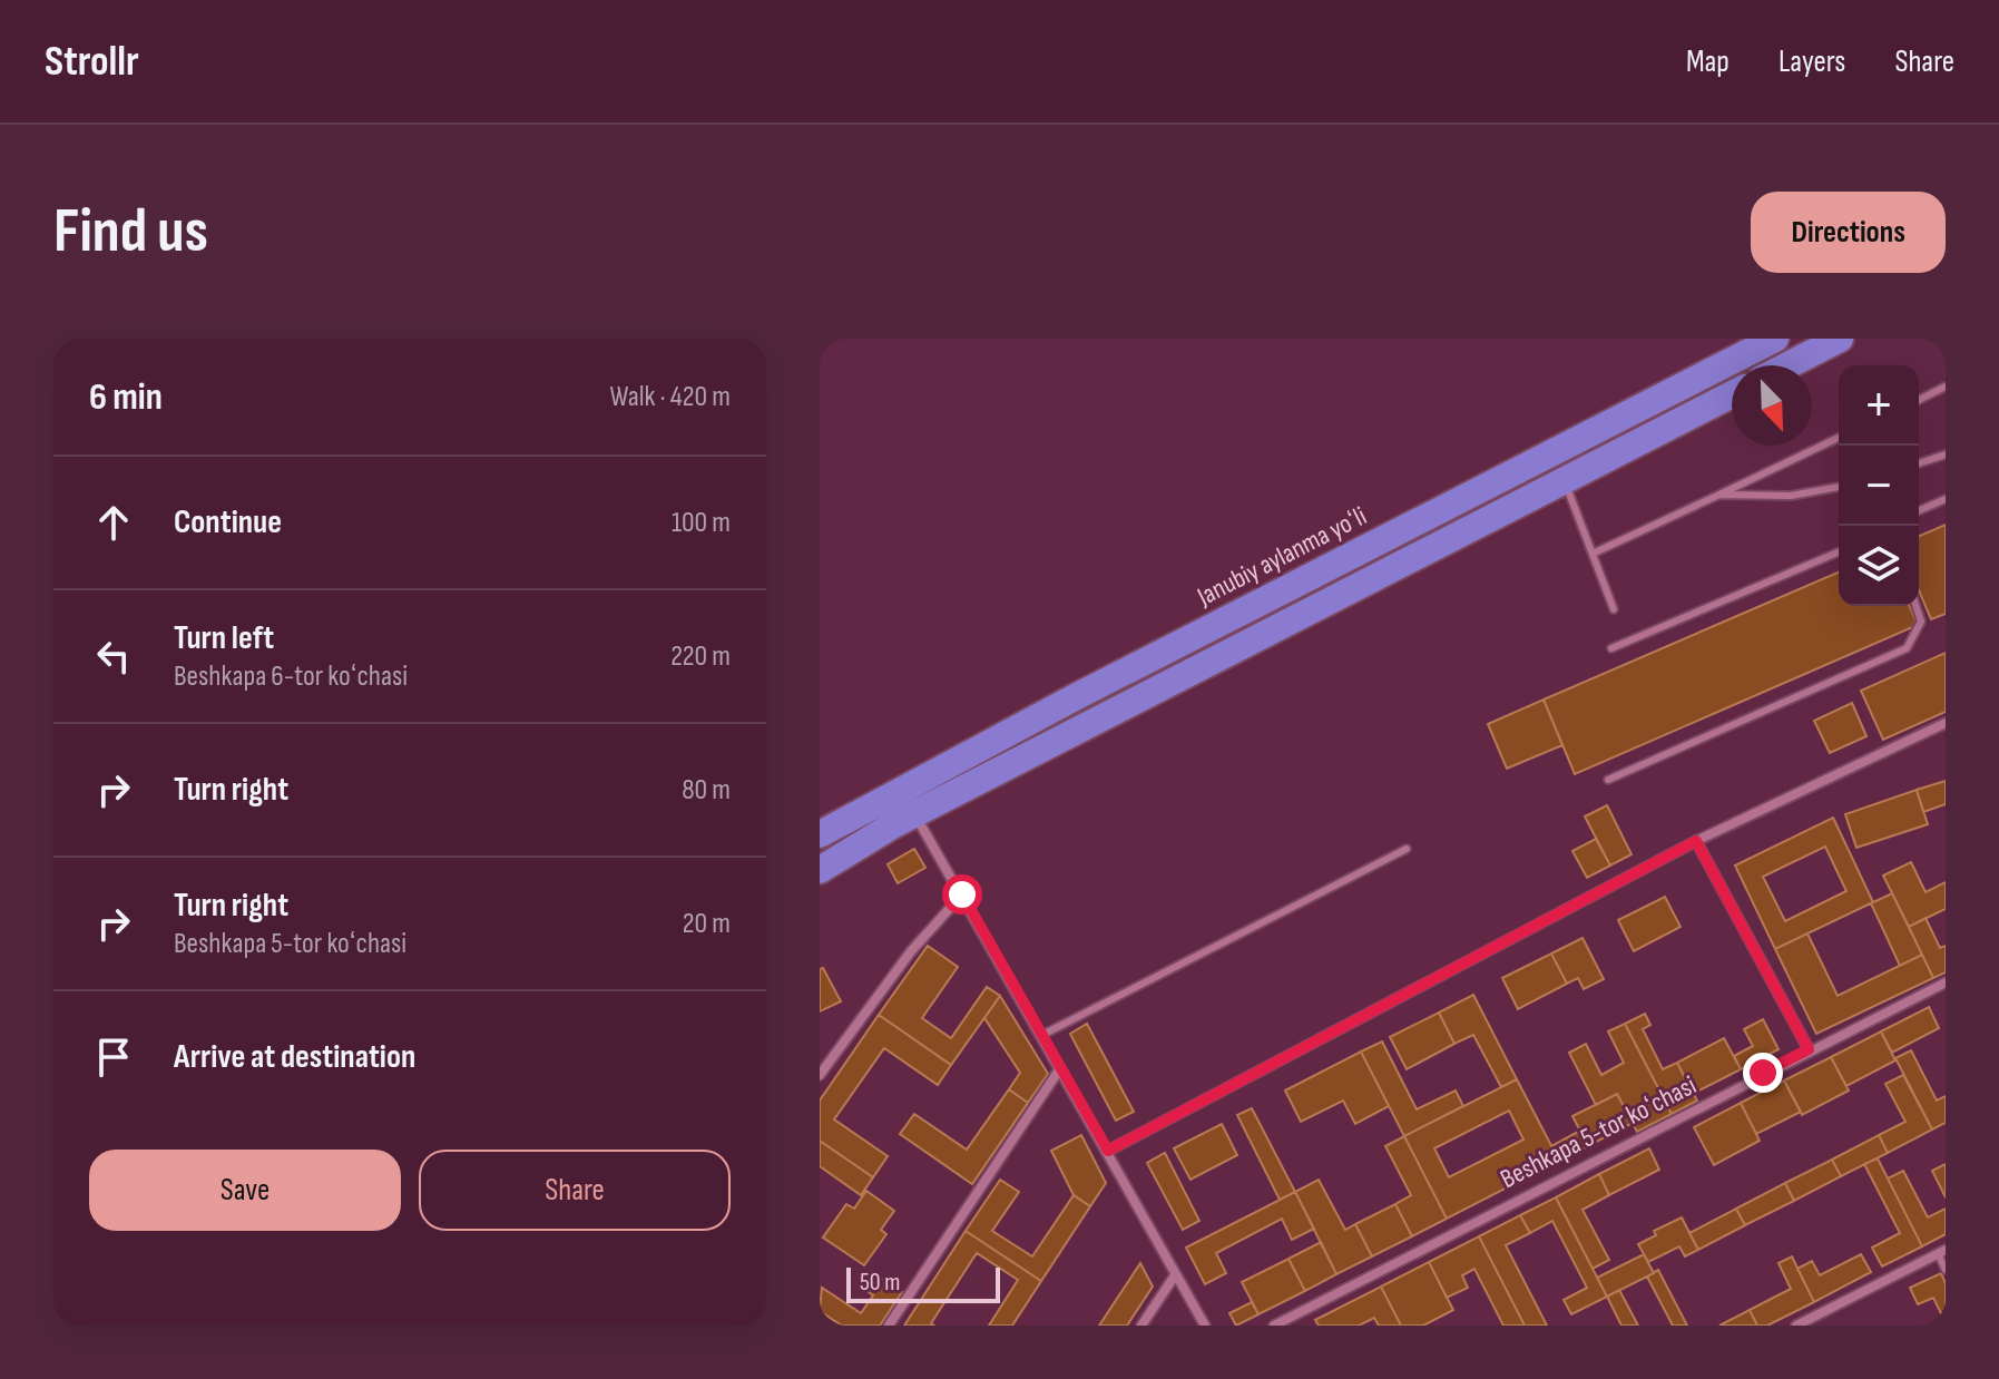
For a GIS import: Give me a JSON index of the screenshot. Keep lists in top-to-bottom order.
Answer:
{
  "streets": {
    "highway": ["Janubiy aylanma yoʻli"],
    "street": ["Beshkapa 5-tor koʻchasi"]
  },
  "scale_bar": "50 m",
  "north": "bottom right",
  "page": {
    "header": "Strollr",
    "nav": ["Map", "Layers", "Share"],
    "buttons": [
      "Directions",
      ["Save", "Share"]
    ],
    "title": "Find us",
    "heading": ["6 min", "Walk · 420 m"],
    "map_buttons": ["+", "−"],
    "list": [
      ["Continue", "100 m"],
      ["Turn left", "Beshkapa 6-tor koʻchasi", "220 m"],
      ["Turn right", "80 m"],
      ["Turn right", "Beshkapa 5-tor koʻchasi", "20 m"],
      "Arrive at destination"
    ],
    "scale": "50 m"
  }
}
